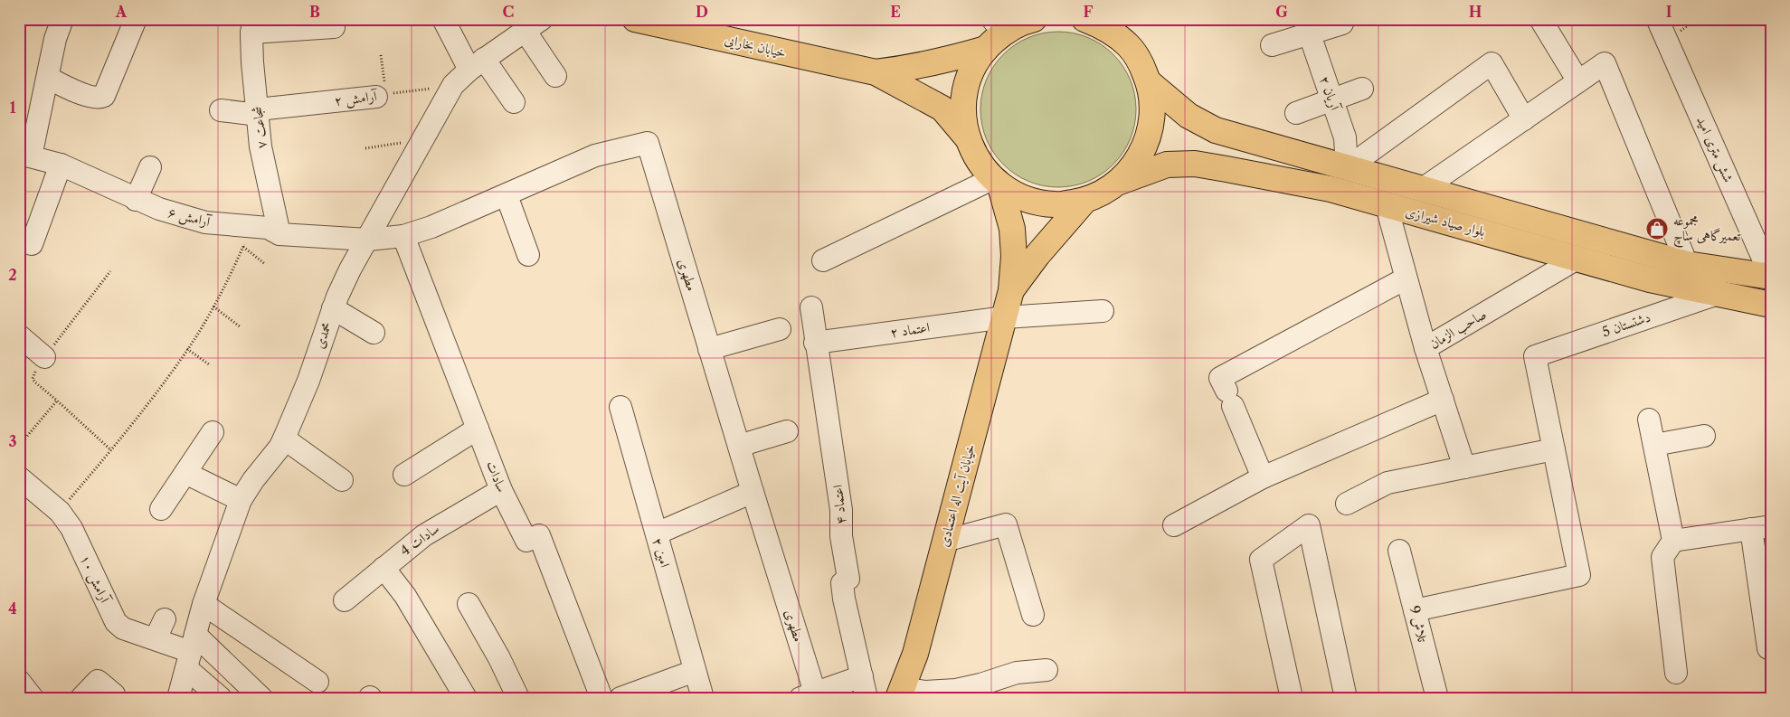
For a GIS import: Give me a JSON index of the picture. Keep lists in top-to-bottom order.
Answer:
{
  "streets": {
    "main road": ["خیابان بخارایی", "بلوار صیاد شیرازی", "خیابان آیت اله اعتمادی"],
    "street": [
      "آریان ۲",
      "آرامش ۲",
      "شجاعت ۷",
      "شش متری امید",
      "آرامش ۶",
      "مطهری",
      "دشتستان 5",
      "صاحب الزمان",
      "اعتماد ۲",
      "محمدی",
      "سادات",
      "اعتماد ۴",
      "سادات 4",
      "امین ۲",
      "آرامش ۱۰",
      "تلاش 9"
    ]
  },
  "crossings": [
    ["آریان ۲", "بلوار صیاد شیرازی"],
    ["آرامش ۲", "شجاعت ۷"],
    ["آرامش ۲", "محمدی"],
    ["شجاعت ۷", "آرامش ۶"],
    ["شش متری امید", "بلوار صیاد شیرازی"],
    ["آرامش ۶", "مطهری"],
    ["آرامش ۶", "محمدی"],
    ["بلوار صیاد شیرازی", "دشتستان 5"],
    ["بلوار صیاد شیرازی", "صاحب الزمان"],
    ["مطهری", "محمدی"],
    ["مطهری", "سادات"],
    ["اعتماد ۲", "خیابان آیت اله اعتمادی"],
    ["اعتماد ۲", "اعتماد ۴"],
    ["محمدی", "آرامش ۱۰"],
    ["سادات", "سادات 4"]
  ],
  "places": {
    "shop": ["مجموعه تعمیرگاهی ساچ"]
  },
  "grid": {
    "columns": [
      "A",
      "B",
      "C",
      "D",
      "E",
      "F",
      "G",
      "H",
      "I"
    ],
    "rows": [
      "1",
      "2",
      "3",
      "4"
    ]
  }
}
